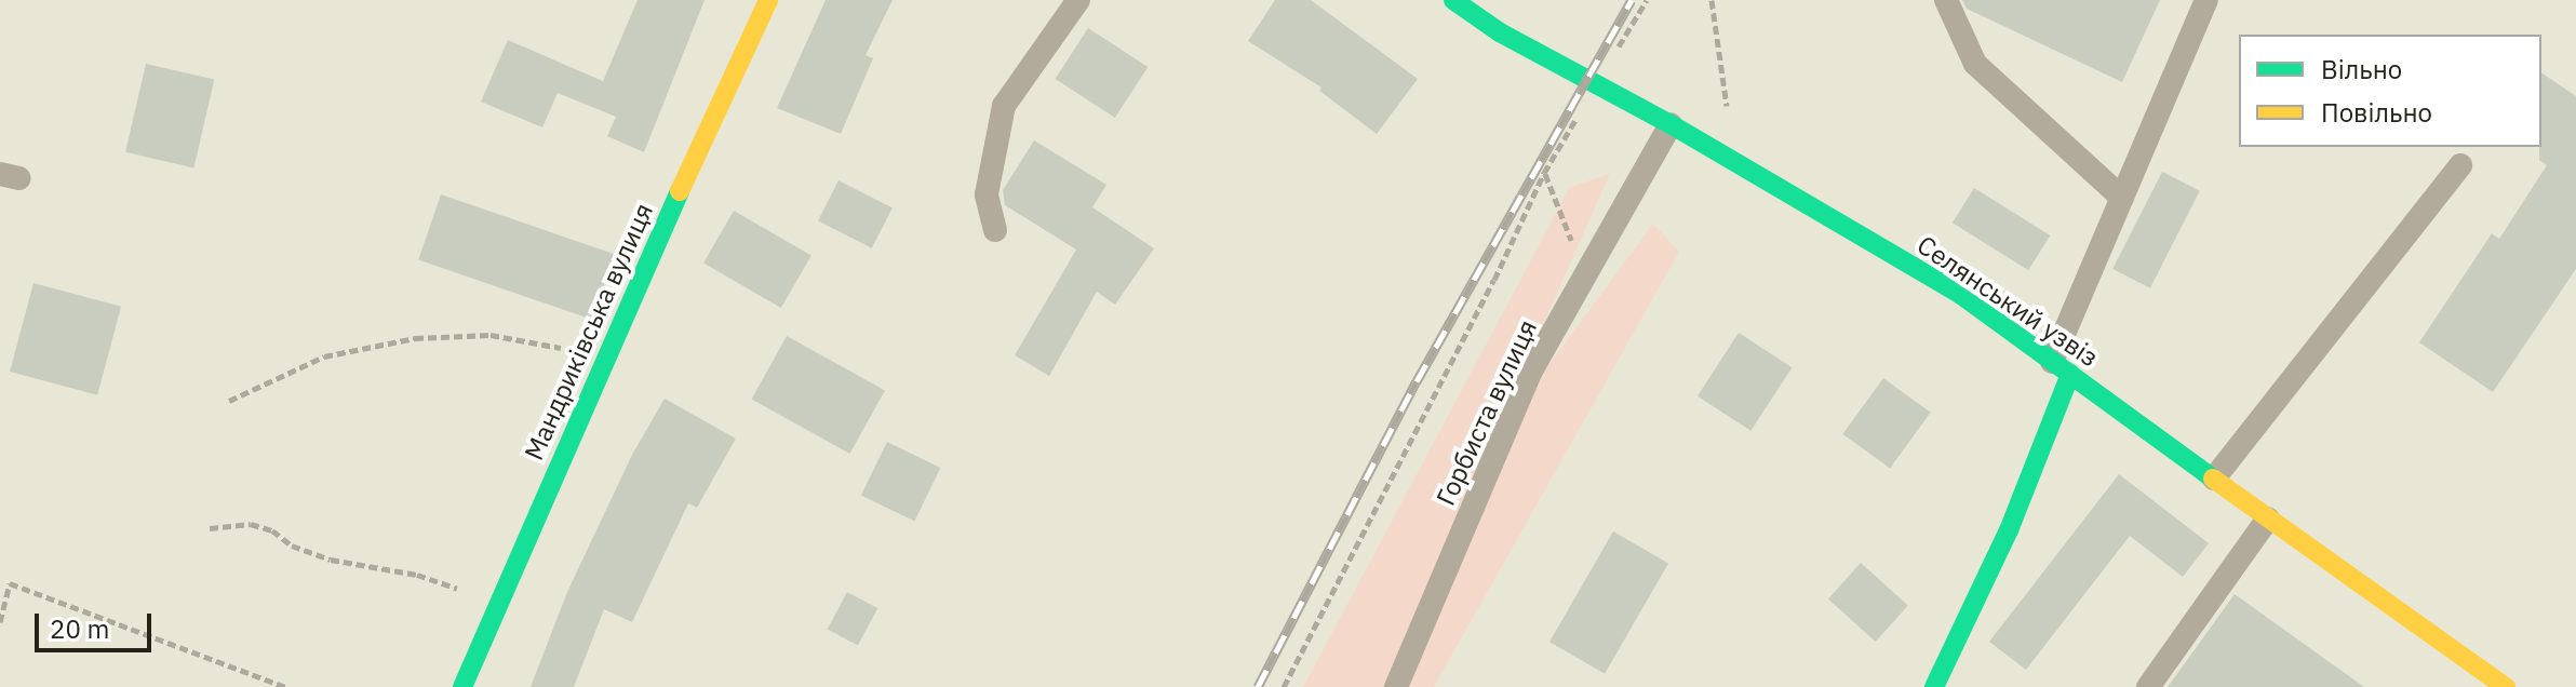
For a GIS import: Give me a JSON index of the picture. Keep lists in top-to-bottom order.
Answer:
{
  "streets": {
    "street": ["Селянський узвіз", "Мандриківська вулиця"],
    "lane": ["Горбиста вулиця"]
  },
  "crossings": [
    ["Селянський узвіз", "Горбиста вулиця"]
  ],
  "legend": ["Вільно", "Повільно"],
  "scale_bar": "20 m"
}
